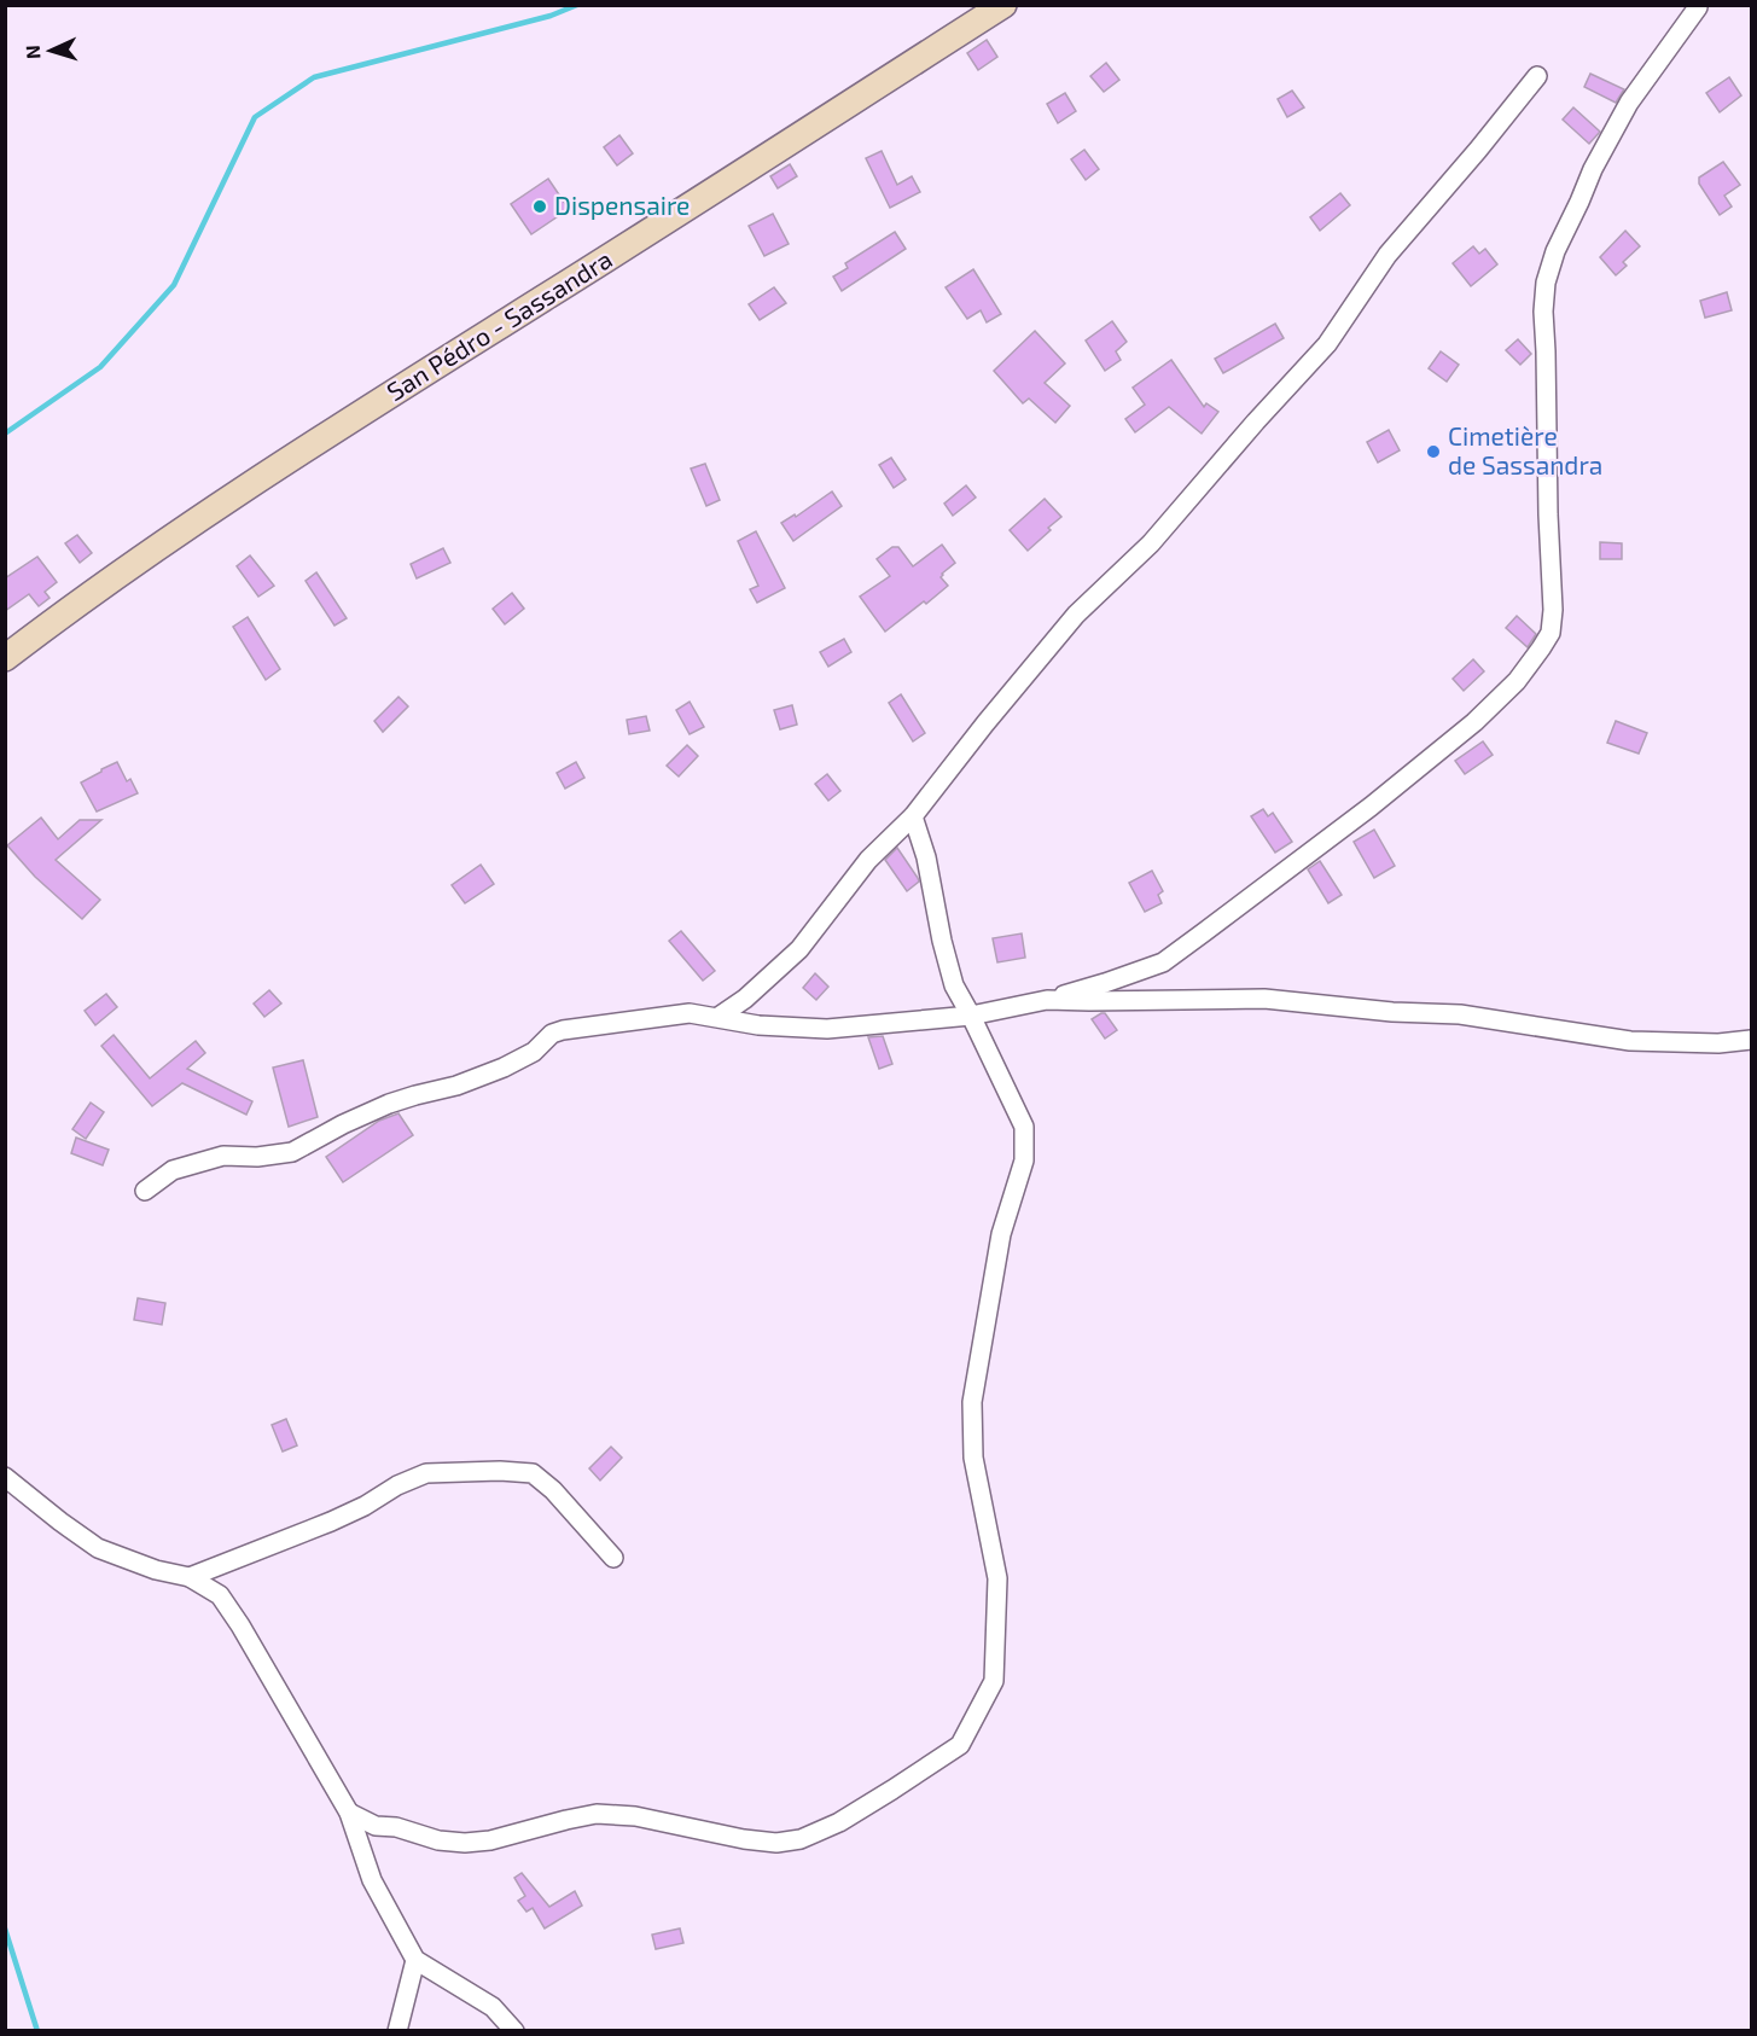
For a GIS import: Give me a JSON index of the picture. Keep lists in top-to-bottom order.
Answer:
{
  "streets": {
    "main road": ["San Pédro - Sassandra"]
  },
  "places": ["Dispensaire", "Cimetière de Sassandra"],
  "north": "left"
}
